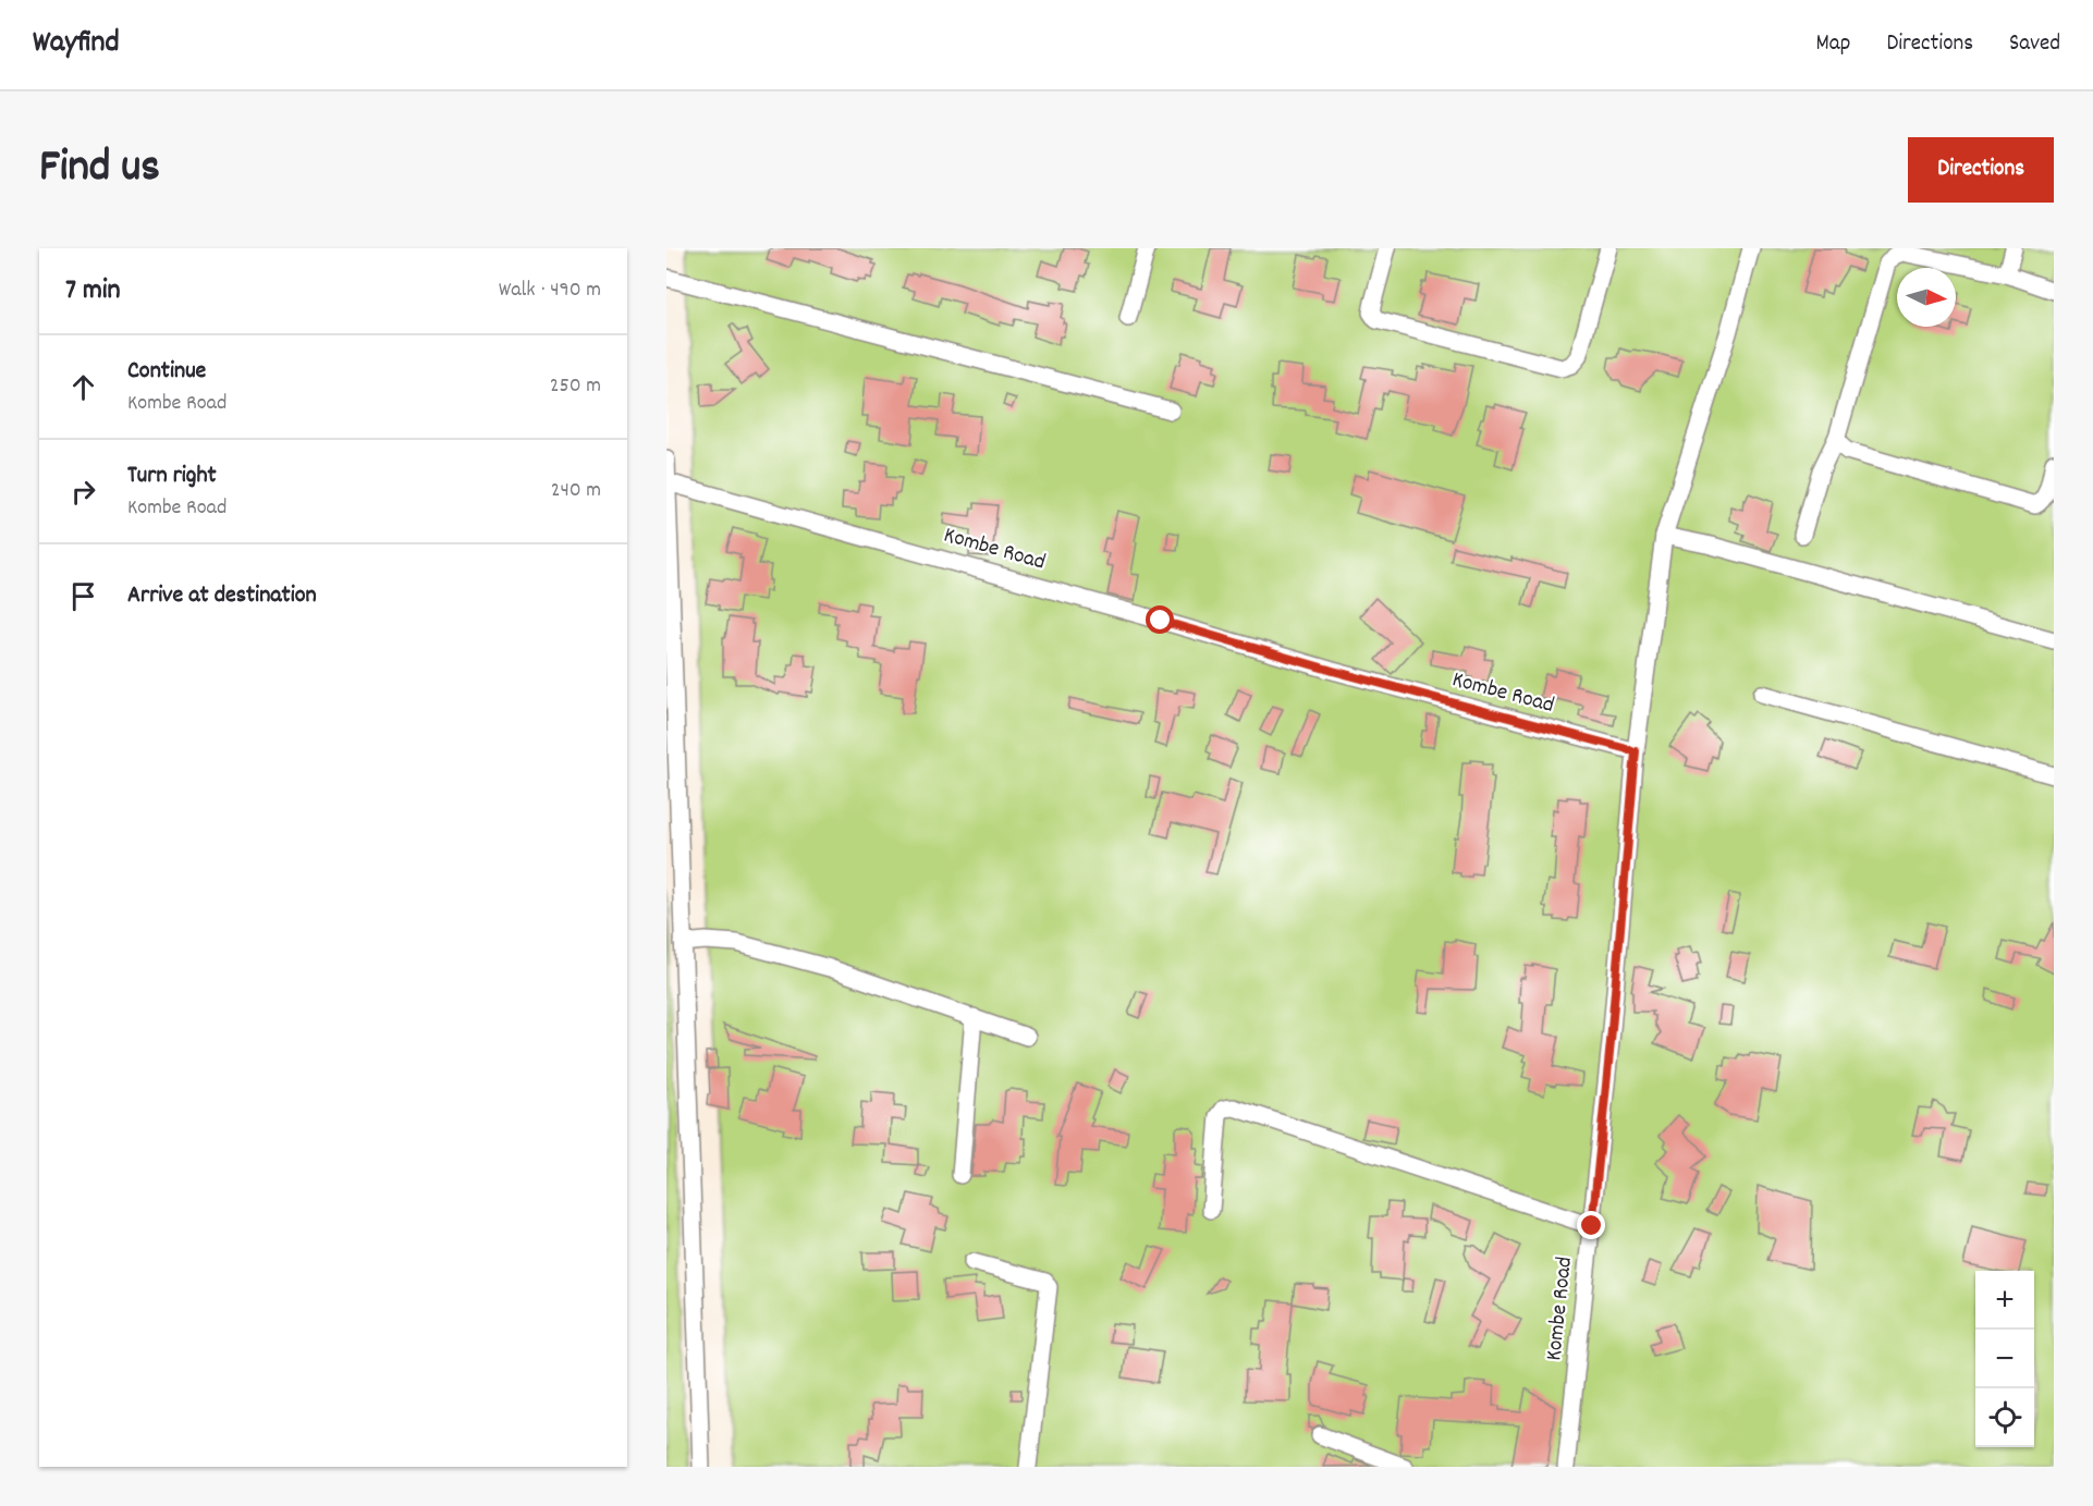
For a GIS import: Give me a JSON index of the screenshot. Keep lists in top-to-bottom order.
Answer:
{
  "streets": {
    "street": ["Kombe Road"]
  },
  "north": "right",
  "page": {
    "header": "Wayfind",
    "nav": ["Map", "Directions", "Saved"],
    "title": "Find us",
    "buttons": "Directions",
    "heading": ["7 min", "Walk · 490 m"],
    "list": [
      ["Continue", "Kombe Road", "250 m"],
      ["Turn right", "Kombe Road", "240 m"],
      "Arrive at destination"
    ],
    "map_buttons": ["+", "−"]
  }
}
